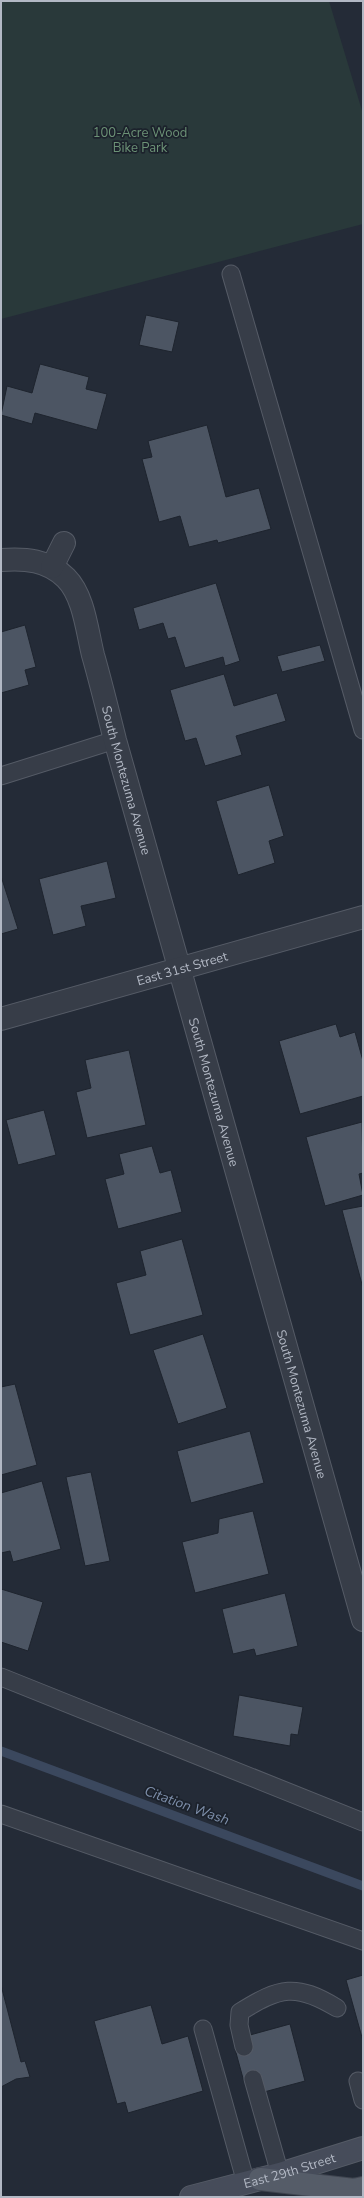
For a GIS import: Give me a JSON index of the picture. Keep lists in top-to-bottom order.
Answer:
{
  "streets": {
    "street": ["South Montezuma Avenue", "East 31st Street", "East 29th Street"]
  },
  "crossings": [
    ["South Montezuma Avenue", "East 31st Street"]
  ],
  "water": ["Citation Wash"],
  "parks": ["100-Acre Wood Bike Park"]
}
